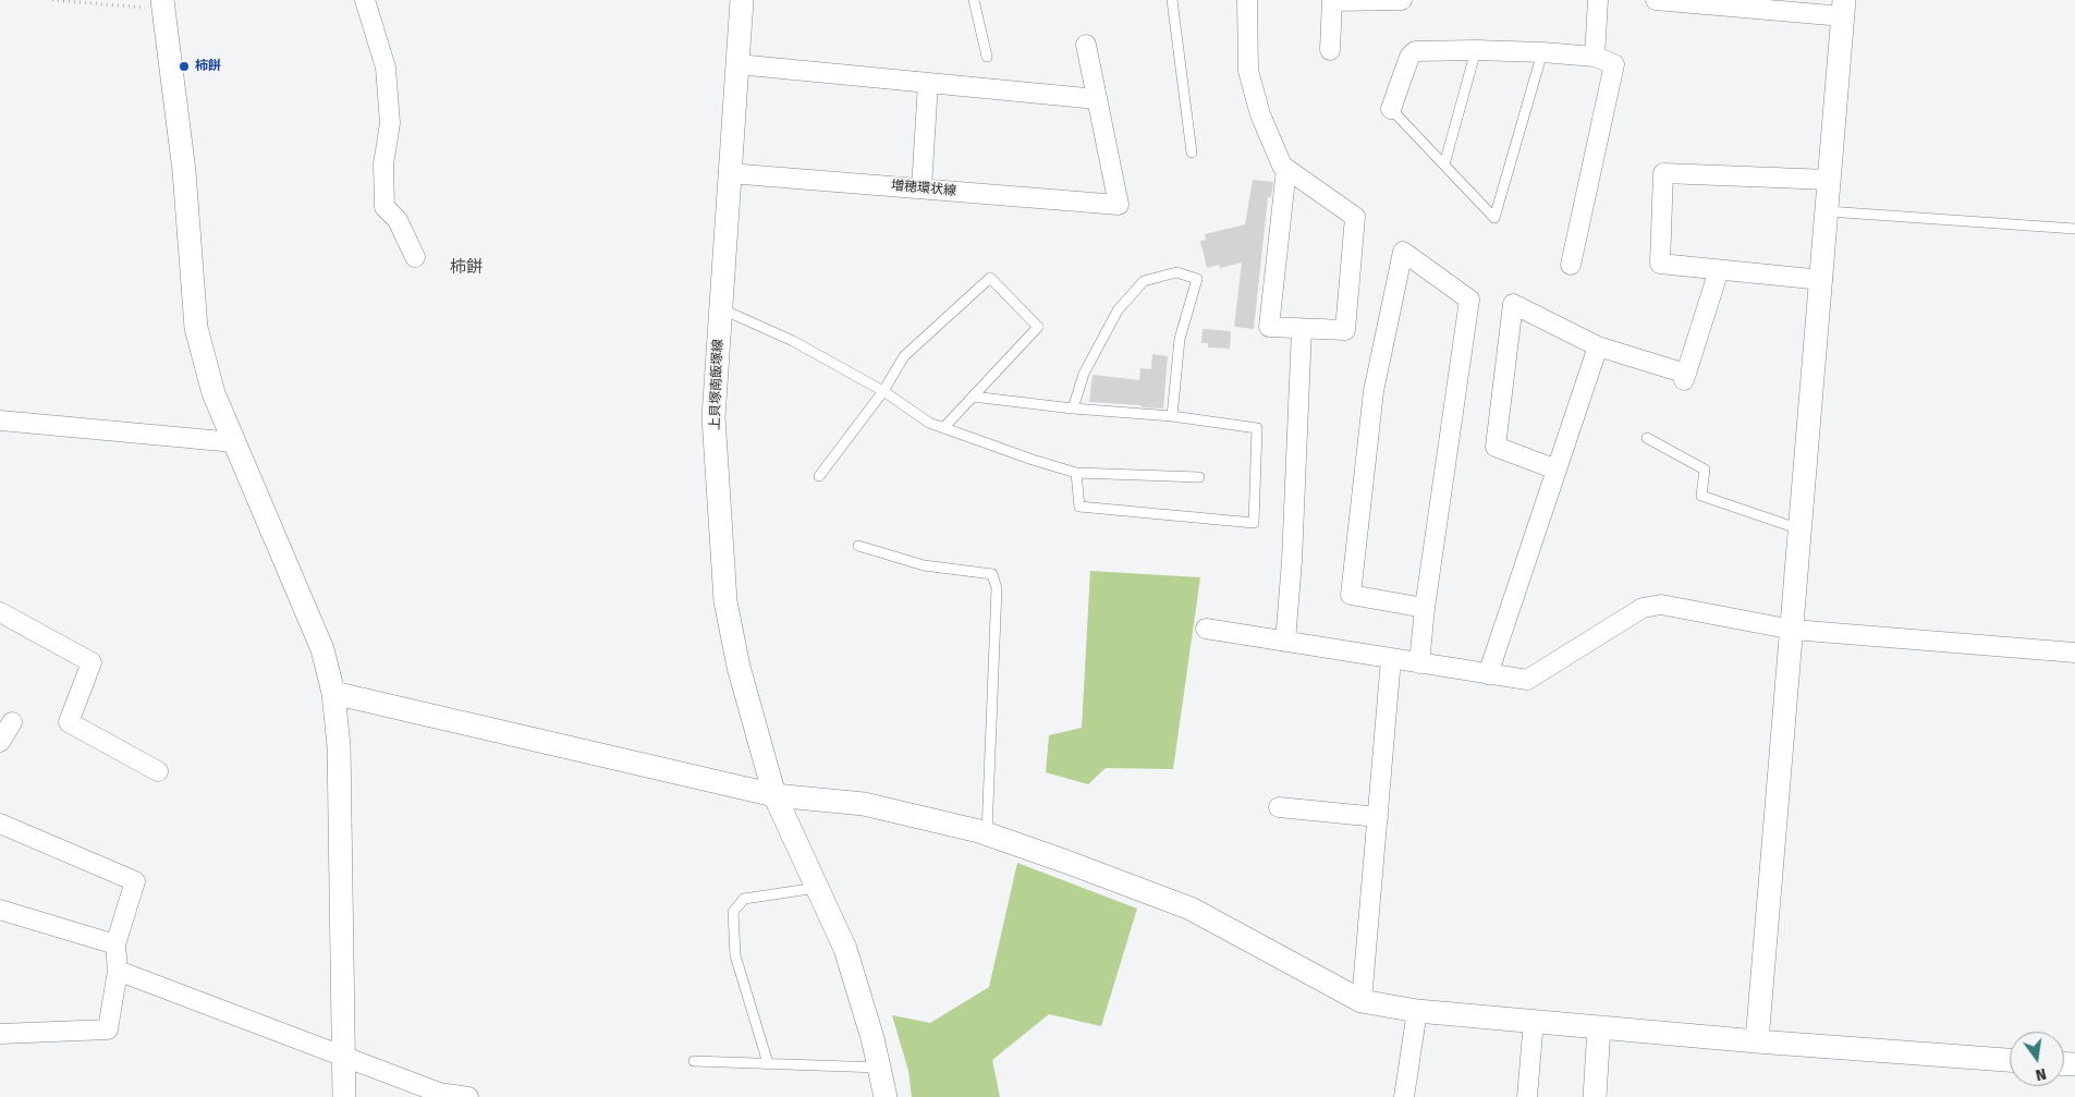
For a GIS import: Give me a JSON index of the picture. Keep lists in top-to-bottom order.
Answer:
{
  "streets": {
    "street": ["増穂環状線", "上貝塚南飯塚線"]
  },
  "crossings": [
    ["増穂環状線", "上貝塚南飯塚線"]
  ],
  "districts": ["柿餅"],
  "places": ["柿餅"],
  "north": "bottom"
}
